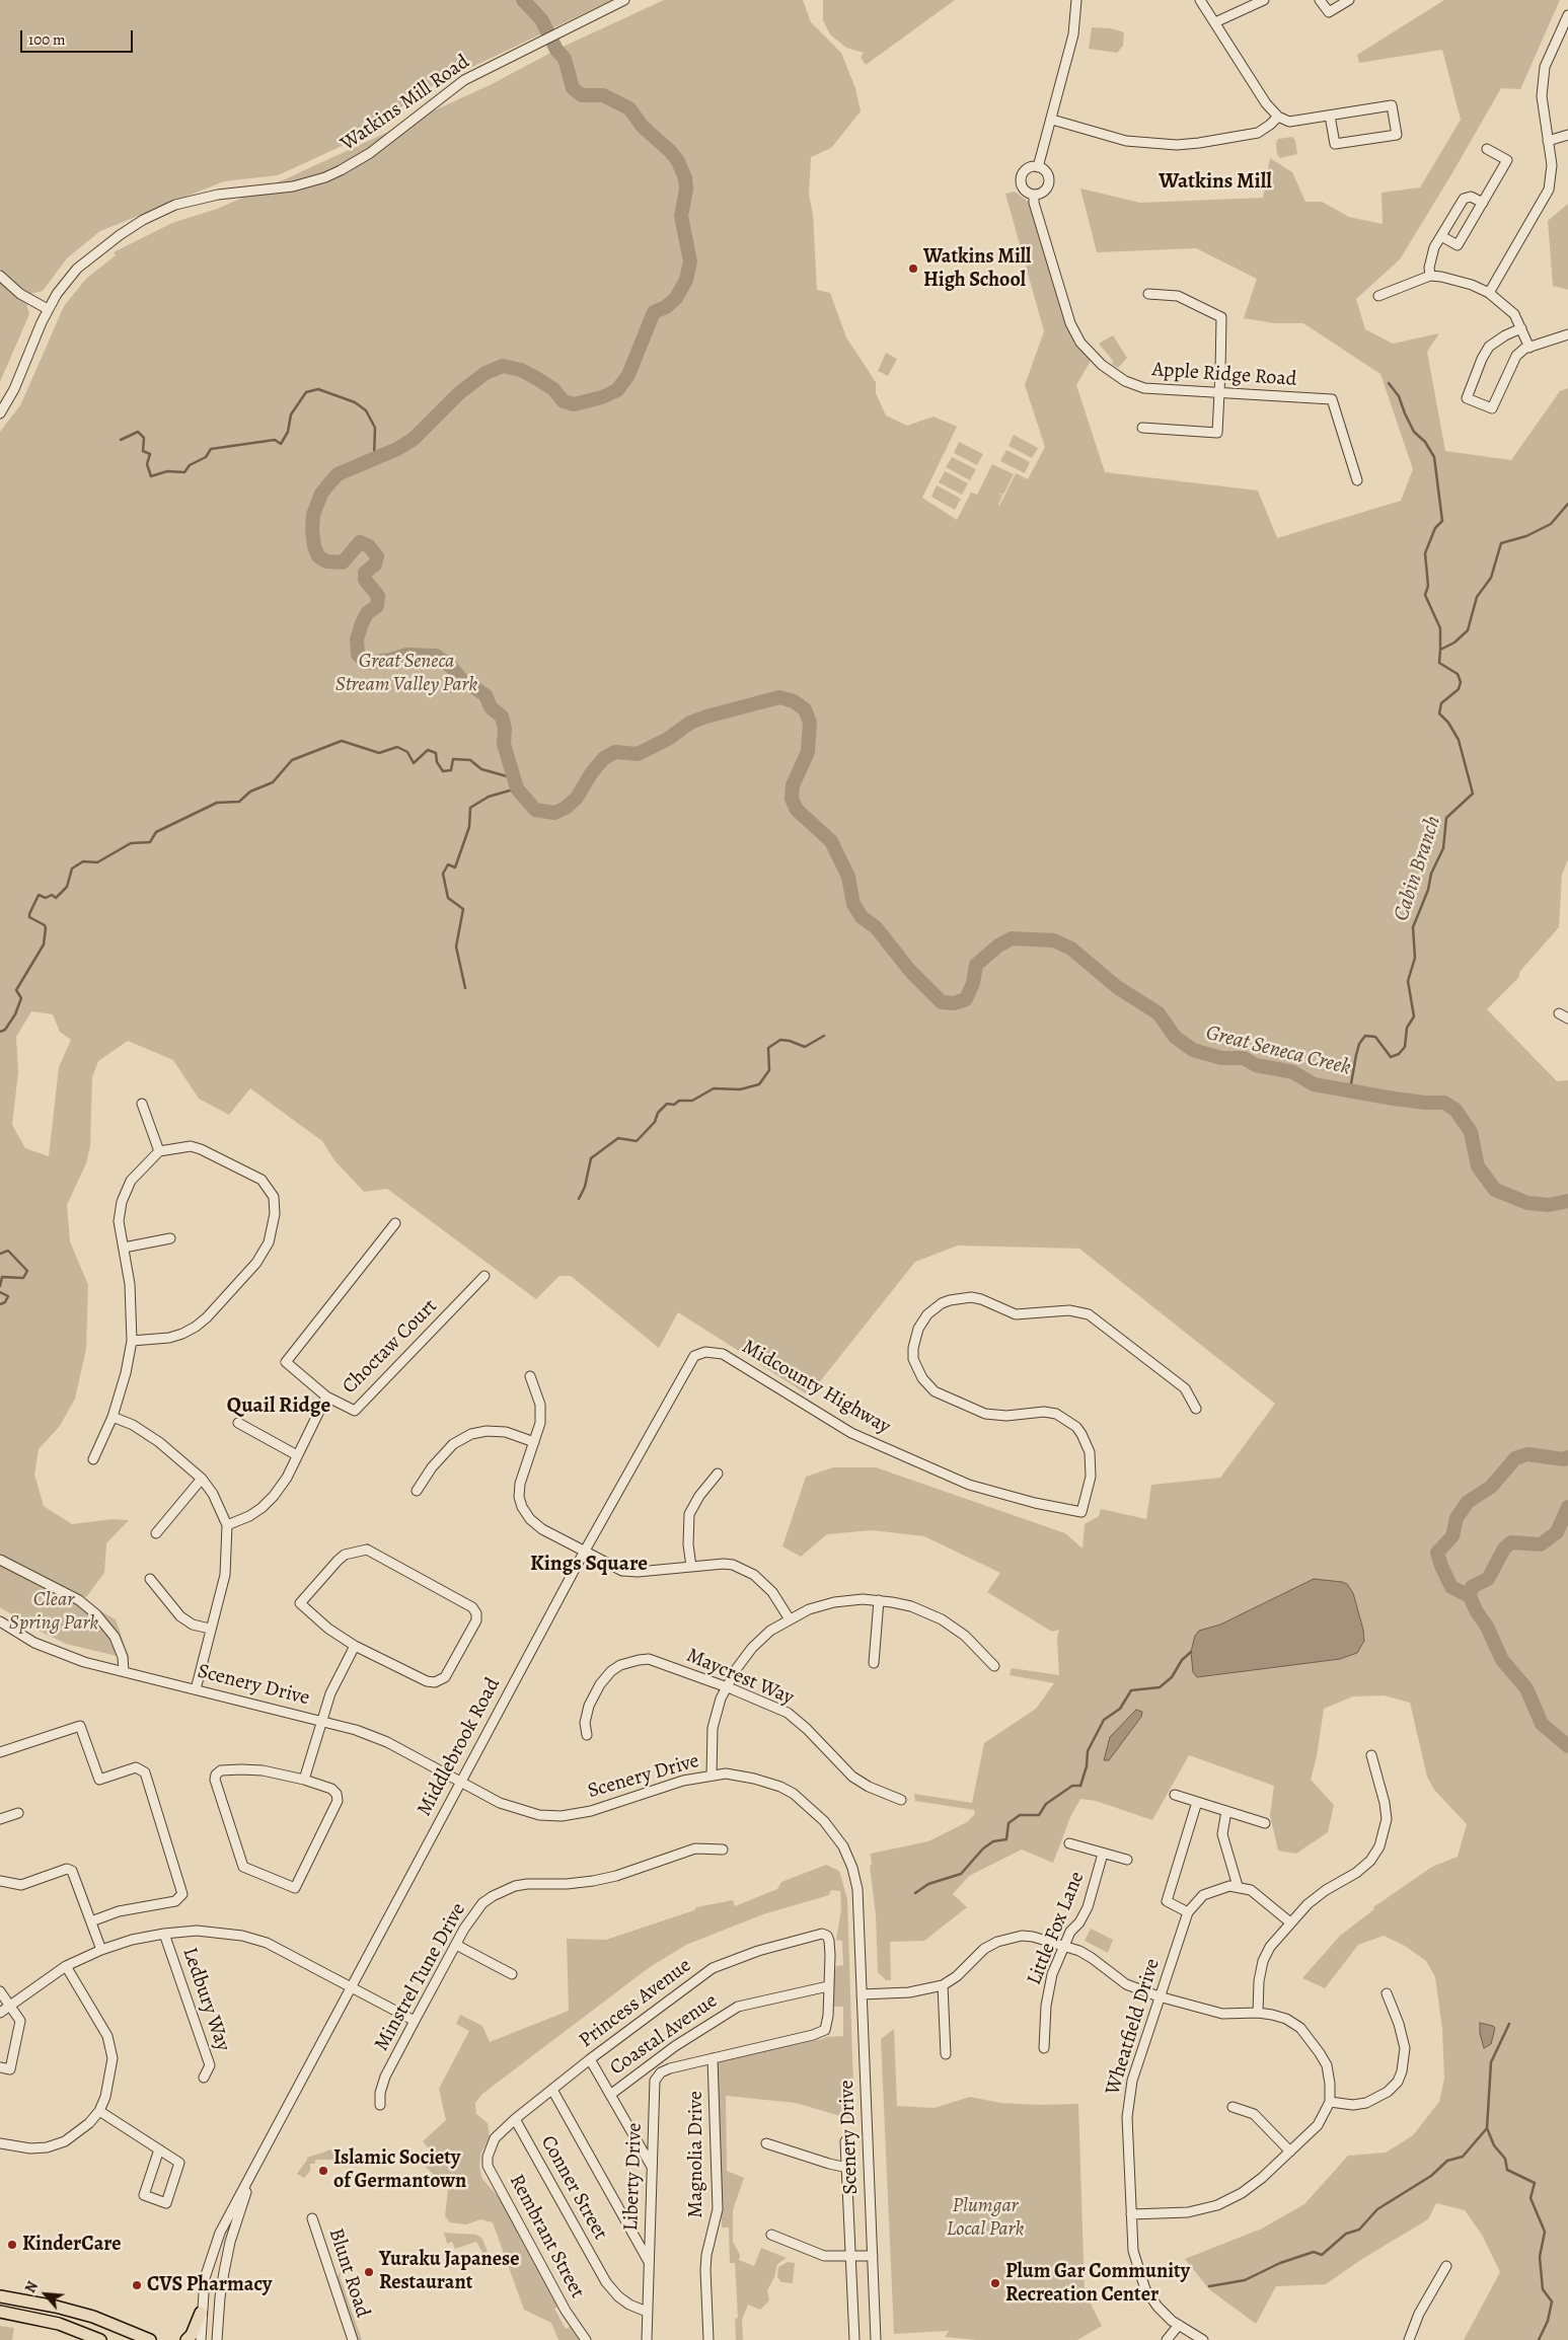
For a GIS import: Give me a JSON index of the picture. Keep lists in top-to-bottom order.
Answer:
{
  "streets": {
    "street": [
      "Watkins Mill Road",
      "Apple Ridge Road",
      "Choctaw Court",
      "Midcounty Highway",
      "Maycrest Way",
      "Scenery Drive",
      "Middlebrook Road",
      "Little Fox Lane",
      "Minstrel Tune Drive",
      "Ledbury Way",
      "Princess Avenue",
      "Wheatfield Drive",
      "Coastal Avenue",
      "Magnolia Drive",
      "Liberty Drive",
      "Conner Street",
      "Rembrant Street",
      "Blunt Road"
    ]
  },
  "crossings": [
    ["Midcounty Highway", "Middlebrook Road"],
    ["Scenery Drive", "Middlebrook Road"],
    ["Princess Avenue", "Coastal Avenue"],
    ["Princess Avenue", "Conner Street"],
    ["Princess Avenue", "Rembrant Street"],
    ["Magnolia Drive", "Liberty Drive"],
    ["Liberty Drive", "Conner Street"]
  ],
  "districts": ["Watkins Mill", "Quail Ridge", "Kings Square"],
  "water": ["Cabin Branch", "Great Seneca Creek"],
  "parks": ["Great Seneca Stream Valley Park", "Clear Spring Park", "Plumgar Local Park"],
  "places": [
    "Watkins Mill High School",
    "Islamic Society of Germantown",
    "KinderCare",
    "Yuraku Japanese Restaurant",
    "Plum Gar Community Recreation Center",
    "CVS Pharmacy"
  ],
  "scale_bar": "100 m",
  "north": "top left"
}
